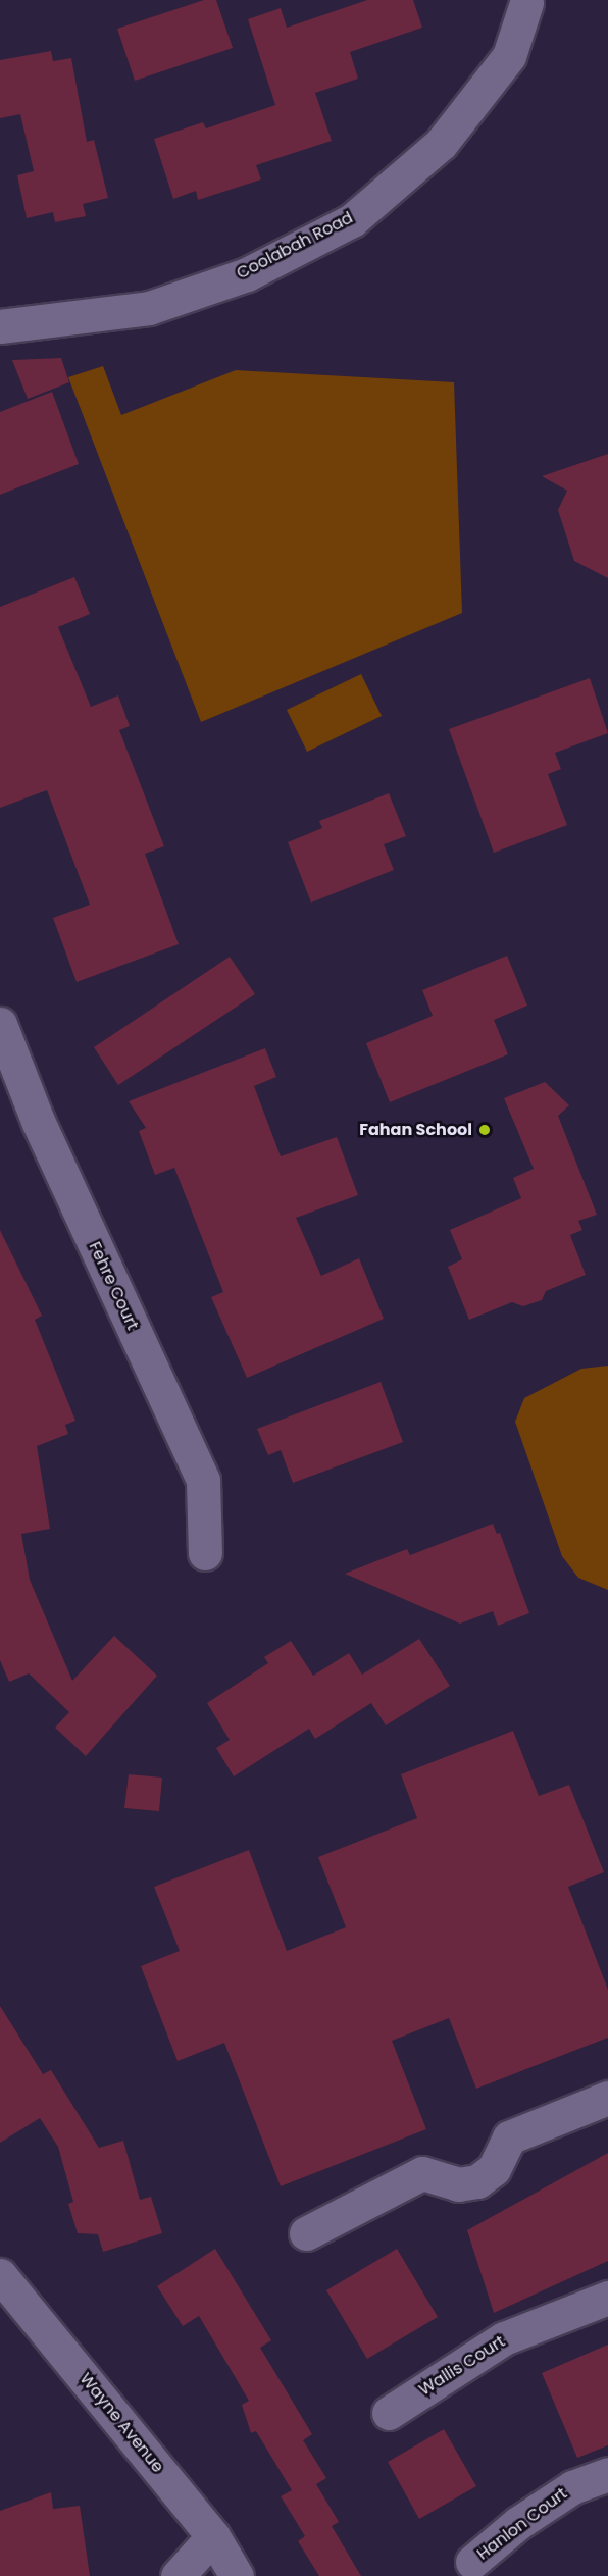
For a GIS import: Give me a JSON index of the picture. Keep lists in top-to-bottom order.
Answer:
{
  "streets": {
    "street": [
      "Coolabah Road",
      "Fehre Court",
      "Wallis Court",
      "Wayne Avenue",
      "Hanlon Court"
    ]
  },
  "places": ["Fahan School"]
}
